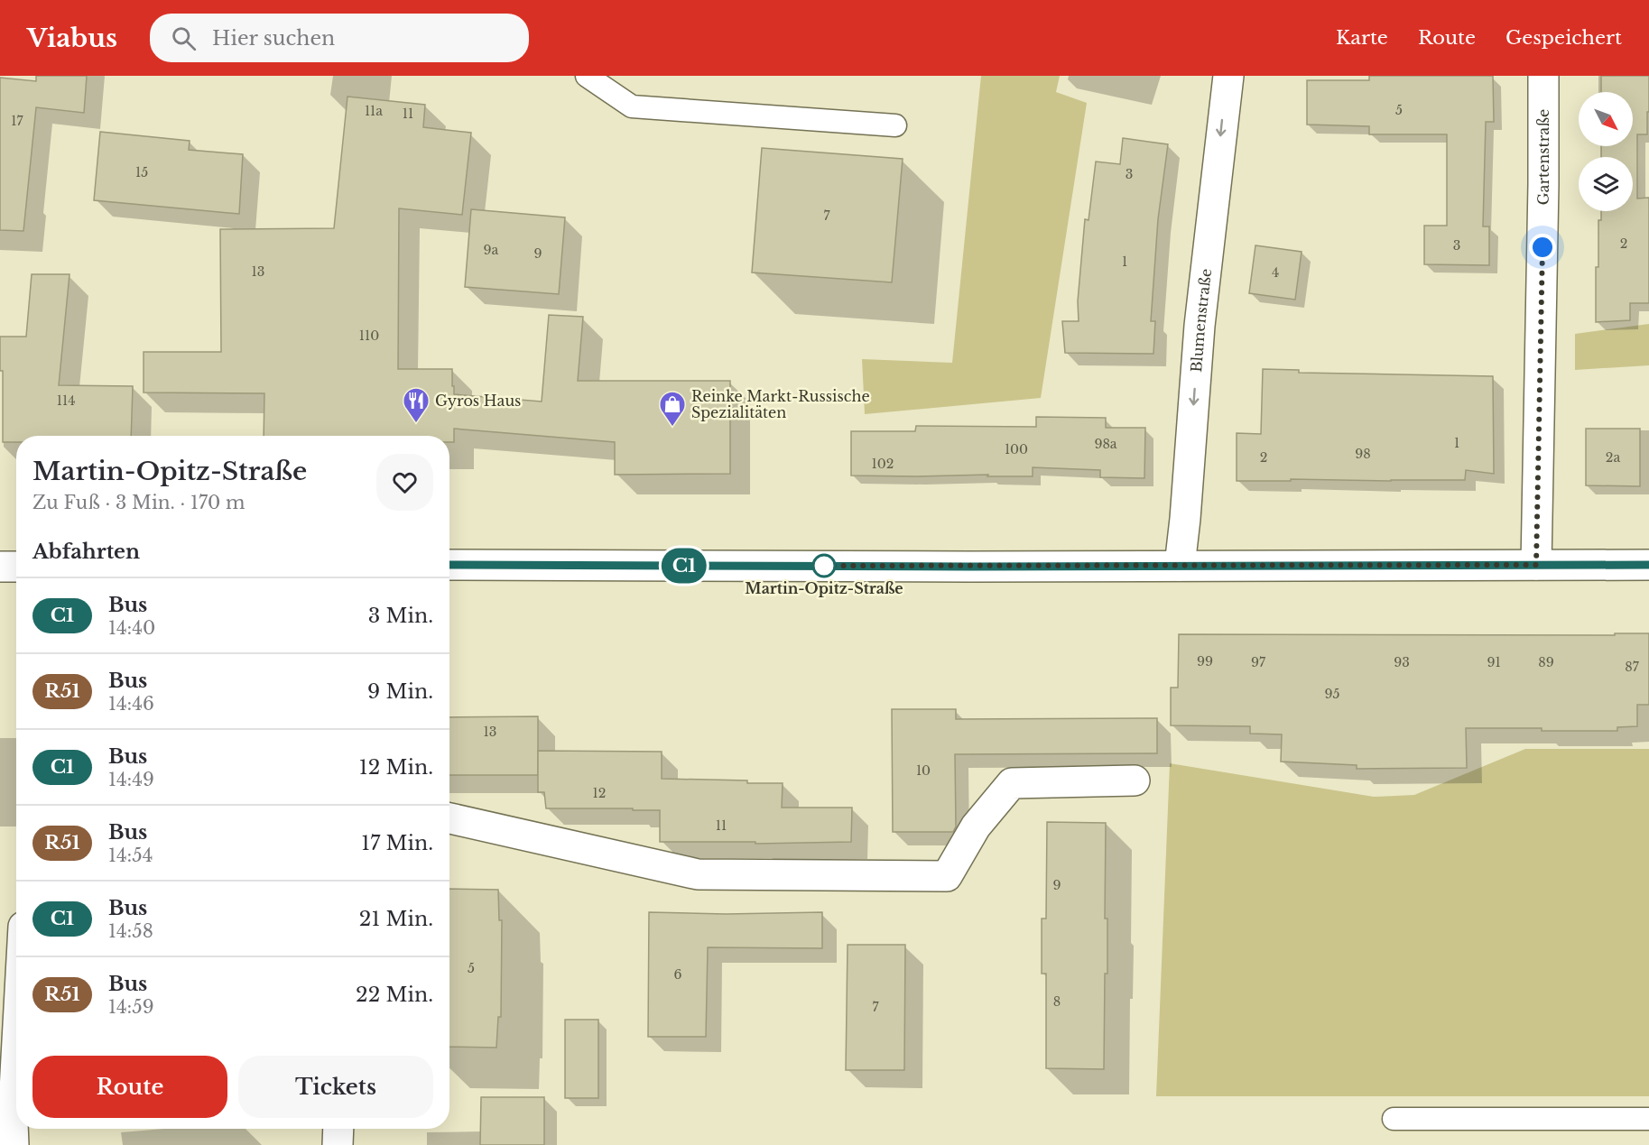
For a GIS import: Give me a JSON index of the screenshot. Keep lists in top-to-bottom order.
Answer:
{
  "streets": {
    "street": ["Gartenstraße", "Blumenstraße"]
  },
  "one_way": ["Blumenstraße"],
  "places": {
    "restaurant": ["Gyros Haus"],
    "shop": ["Reinke Markt-Russische Spezialitäten"],
    "other": ["Martin-Opitz-Straße"]
  },
  "lines": ["bus line C1"],
  "house_numbers": [
    "5",
    "11a",
    "11",
    "17",
    "15",
    "3",
    "7",
    "2",
    "3",
    "9a",
    "9",
    "1",
    "13",
    "4",
    "110",
    "114",
    "1",
    "98a",
    "100",
    "98",
    "2",
    "2a",
    "102",
    "99",
    "97",
    "93",
    "91",
    "89",
    "87",
    "95",
    "13",
    "10",
    "12",
    "11",
    "9",
    "5",
    "6",
    "8",
    "7"
  ],
  "north": "bottom right",
  "page": {
    "header": "Viabus",
    "search": "Hier suchen",
    "nav": ["Karte", "Route", "Gespeichert"],
    "on_map": "C1",
    "heading": [
      ["Martin-Opitz-Straße", "Zu Fuß · 3 Min. · 170 m"],
      "Abfahrten"
    ],
    "list": [
      {
        "mark": "C1",
        "name": "Bus",
        "note": "14:40",
        "value": "3 Min."
      },
      {
        "mark": "R51",
        "name": "Bus",
        "note": "14:46",
        "value": "9 Min."
      },
      {
        "mark": "C1",
        "name": "Bus",
        "note": "14:49",
        "value": "12 Min."
      },
      {
        "mark": "R51",
        "name": "Bus",
        "note": "14:54",
        "value": "17 Min."
      },
      {
        "mark": "C1",
        "name": "Bus",
        "note": "14:58",
        "value": "21 Min."
      },
      {
        "mark": "R51",
        "name": "Bus",
        "note": "14:59",
        "value": "22 Min."
      }
    ],
    "buttons": ["Route", "Tickets"]
  }
}
